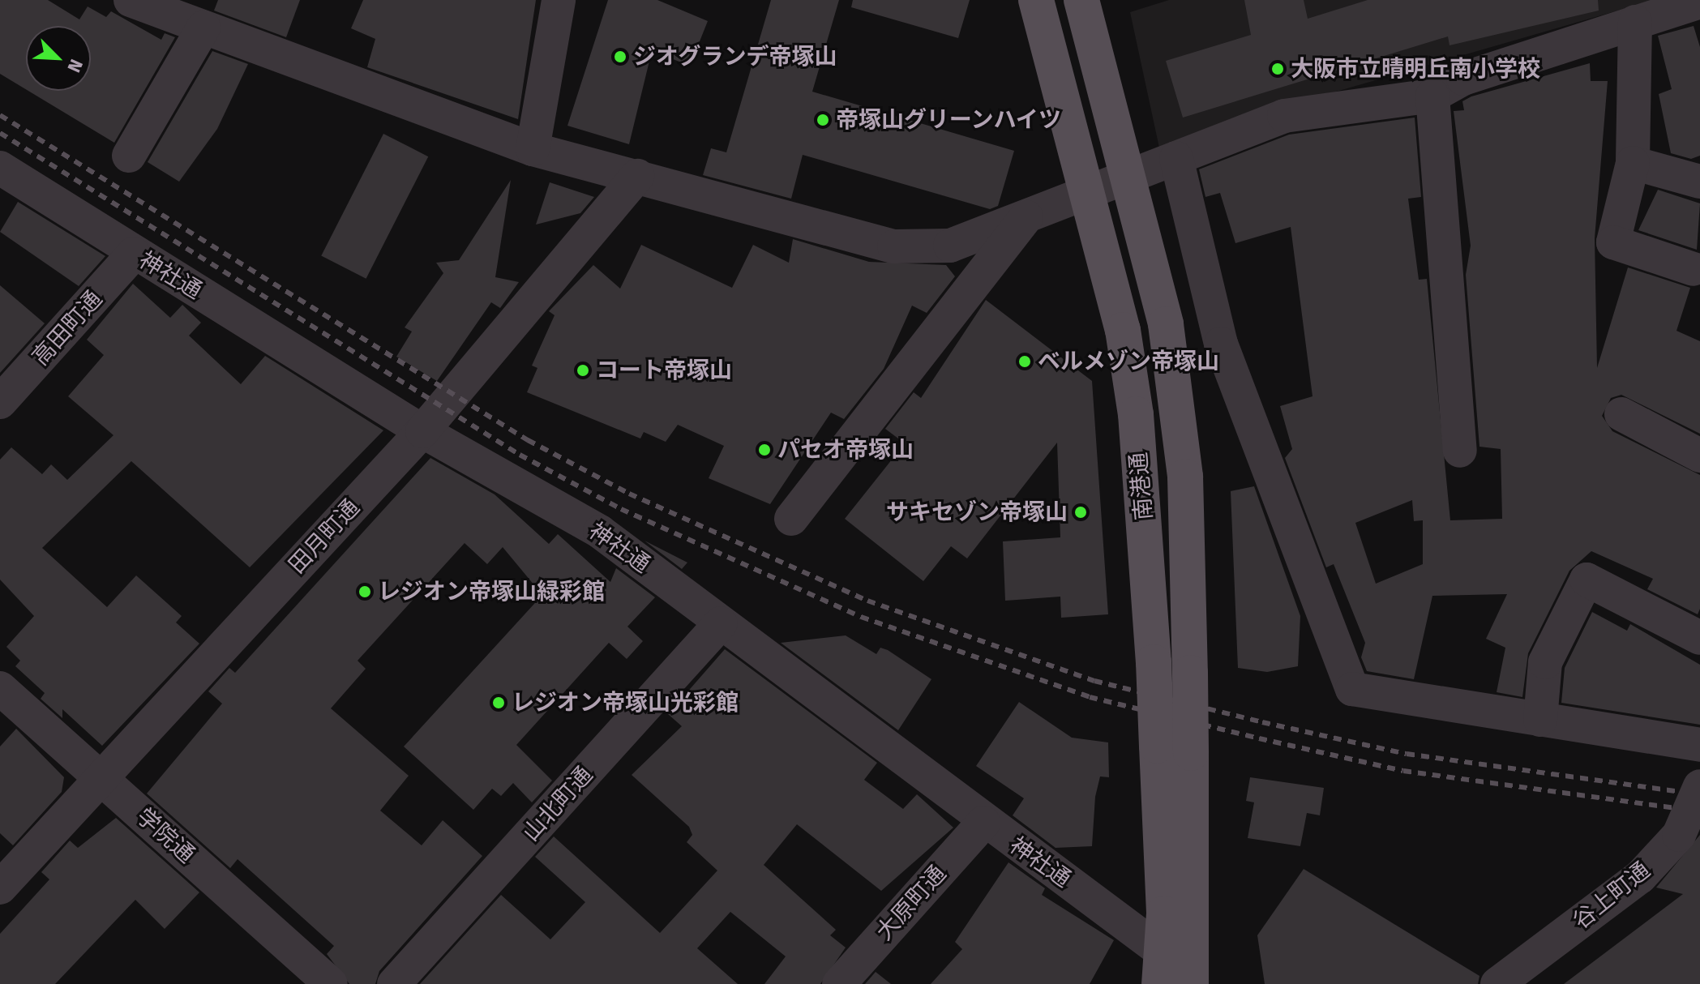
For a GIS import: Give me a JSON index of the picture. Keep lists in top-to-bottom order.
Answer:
{
  "streets": {
    "main road": ["南港通"],
    "street": [
      "神社通",
      "高田町通",
      "田月町通",
      "山北町通",
      "学院通",
      "谷上町通",
      "大原町通"
    ]
  },
  "crossings": [
    ["神社通", "高田町通"],
    ["神社通", "南港通"],
    ["神社通", "田月町通"],
    ["神社通", "山北町通"],
    ["神社通", "大原町通"],
    ["田月町通", "学院通"]
  ],
  "places": [
    "ジオグランデ帝塚山",
    "大阪市立晴明丘南小学校",
    "帝塚山グリーンハイツ",
    "ベルメゾン帝塚山",
    "コート帝塚山",
    "パセオ帝塚山",
    "サキセゾン帝塚山",
    "レジオン帝塚山緑彩館",
    "レジオン帝塚山光彩館"
  ],
  "north": "bottom right"
}
